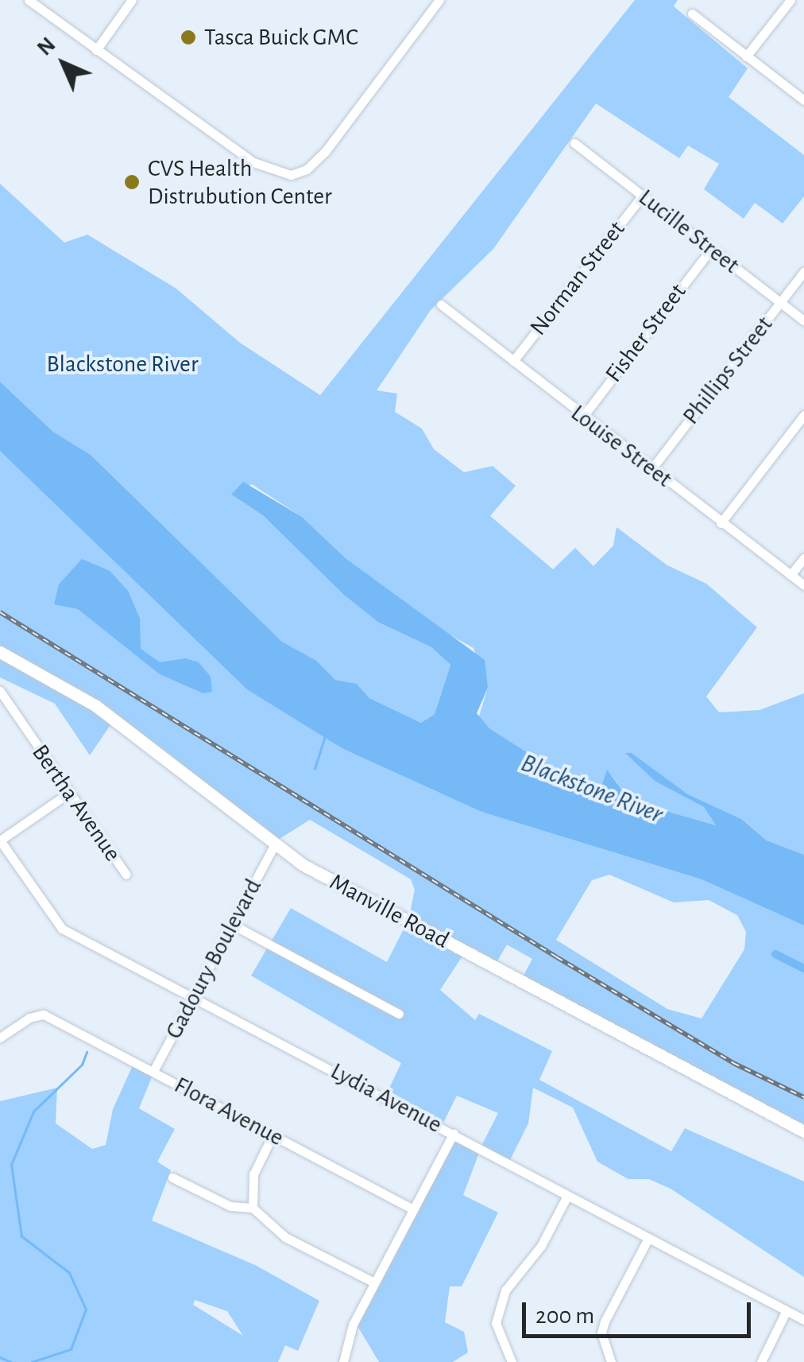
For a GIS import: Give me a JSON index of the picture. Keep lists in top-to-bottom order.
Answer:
{
  "streets": {
    "main road": ["Manville Road"],
    "street": [
      "Lucille Street",
      "Norman Street",
      "Fisher Street",
      "Phillips Street",
      "Louise Street",
      "Bertha Avenue",
      "Gadoury Boulevard",
      "Lydia Avenue",
      "Flora Avenue"
    ]
  },
  "crossings": [
    ["Lucille Street", "Norman Street"],
    ["Lucille Street", "Fisher Street"],
    ["Lucille Street", "Phillips Street"],
    ["Norman Street", "Louise Street"],
    ["Fisher Street", "Louise Street"],
    ["Phillips Street", "Louise Street"],
    ["Manville Road", "Gadoury Boulevard"],
    ["Gadoury Boulevard", "Lydia Avenue"],
    ["Gadoury Boulevard", "Flora Avenue"]
  ],
  "water": ["Blackstone River"],
  "parks": ["Blackstone River"],
  "places": ["Tasca Buick GMC", "CVS Health Distrubution Center"],
  "scale_bar": "200 m",
  "north": "top left"
}
